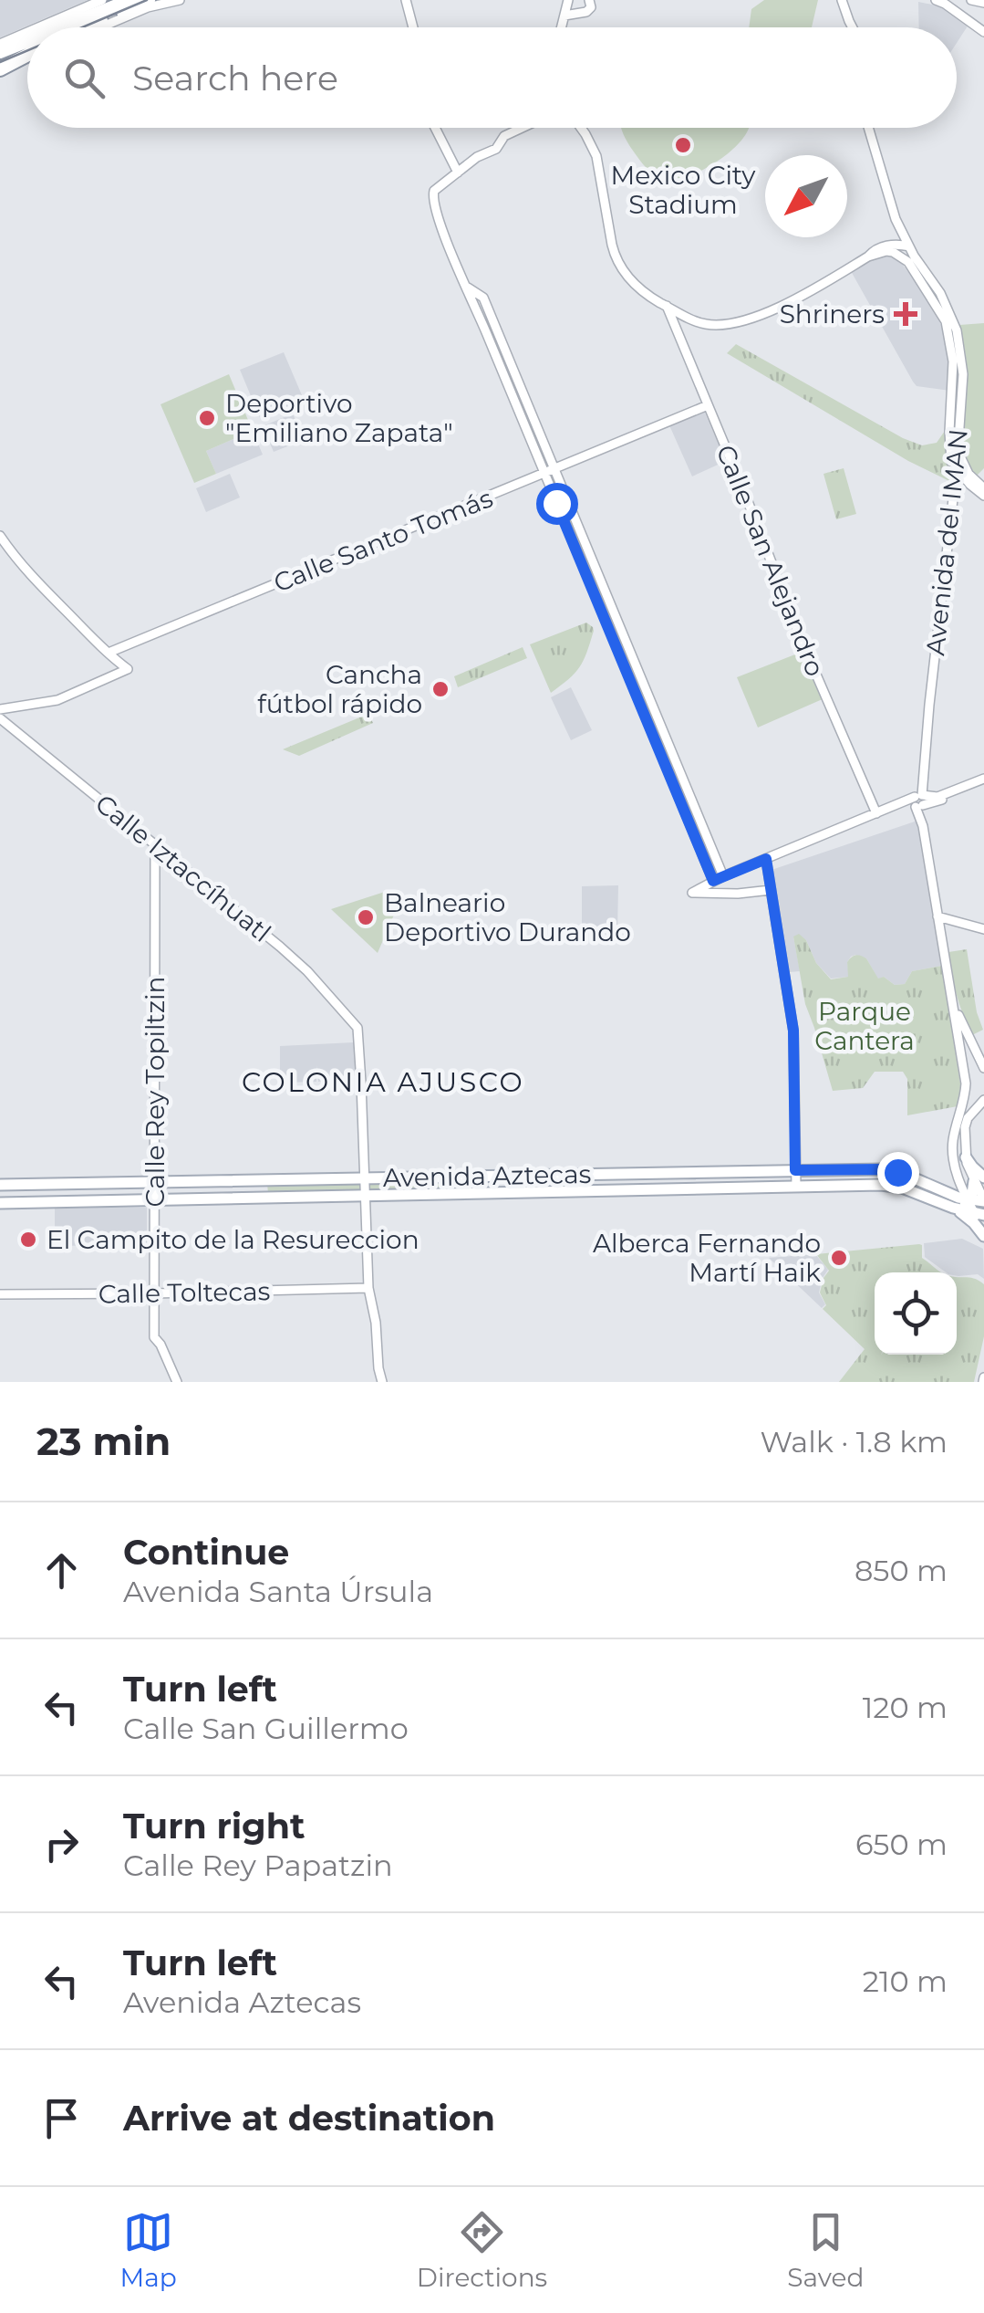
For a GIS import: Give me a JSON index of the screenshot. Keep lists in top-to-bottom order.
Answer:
{
  "streets": {
    "main road": ["Avenida Aztecas"],
    "street": [
      "Calle Santo Tomás",
      "Avenida del IMAN",
      "Calle San Alejandro",
      "Calle Iztaccíhuatl",
      "Calle Rey Topiltzin",
      "Calle Toltecas"
    ]
  },
  "crossings": [
    ["Calle Santo Tomás", "Calle San Alejandro"],
    ["Avenida del IMAN", "Avenida Aztecas"],
    ["Calle Iztaccíhuatl", "Calle Rey Topiltzin"],
    ["Calle Iztaccíhuatl", "Avenida Aztecas"],
    ["Calle Rey Topiltzin", "Avenida Aztecas"],
    ["Calle Rey Topiltzin", "Calle Toltecas"]
  ],
  "districts": ["COLONIA AJUSCO"],
  "parks": ["Parque Cantera"],
  "places": {
    "other": [
      "Mexico City Stadium",
      "Deportivo \"Emiliano Zapata\"",
      "Cancha fútbol rápido",
      "Balneario Deportivo Durando",
      "El Campito de la Resureccion",
      "Alberca Fernando Martí Haik"
    ],
    "health": ["Shriners"]
  },
  "north": "bottom left",
  "page": {
    "search": "Search here",
    "heading": ["23 min", "Walk · 1.8 km"],
    "list": [
      ["Continue", "Avenida Santa Úrsula", "850 m"],
      ["Turn left", "Calle San Guillermo", "120 m"],
      ["Turn right", "Calle Rey Papatzin", "650 m"],
      ["Turn left", "Avenida Aztecas", "210 m"],
      "Arrive at destination"
    ],
    "nav": ["Map", "Directions", "Saved"]
  }
}
